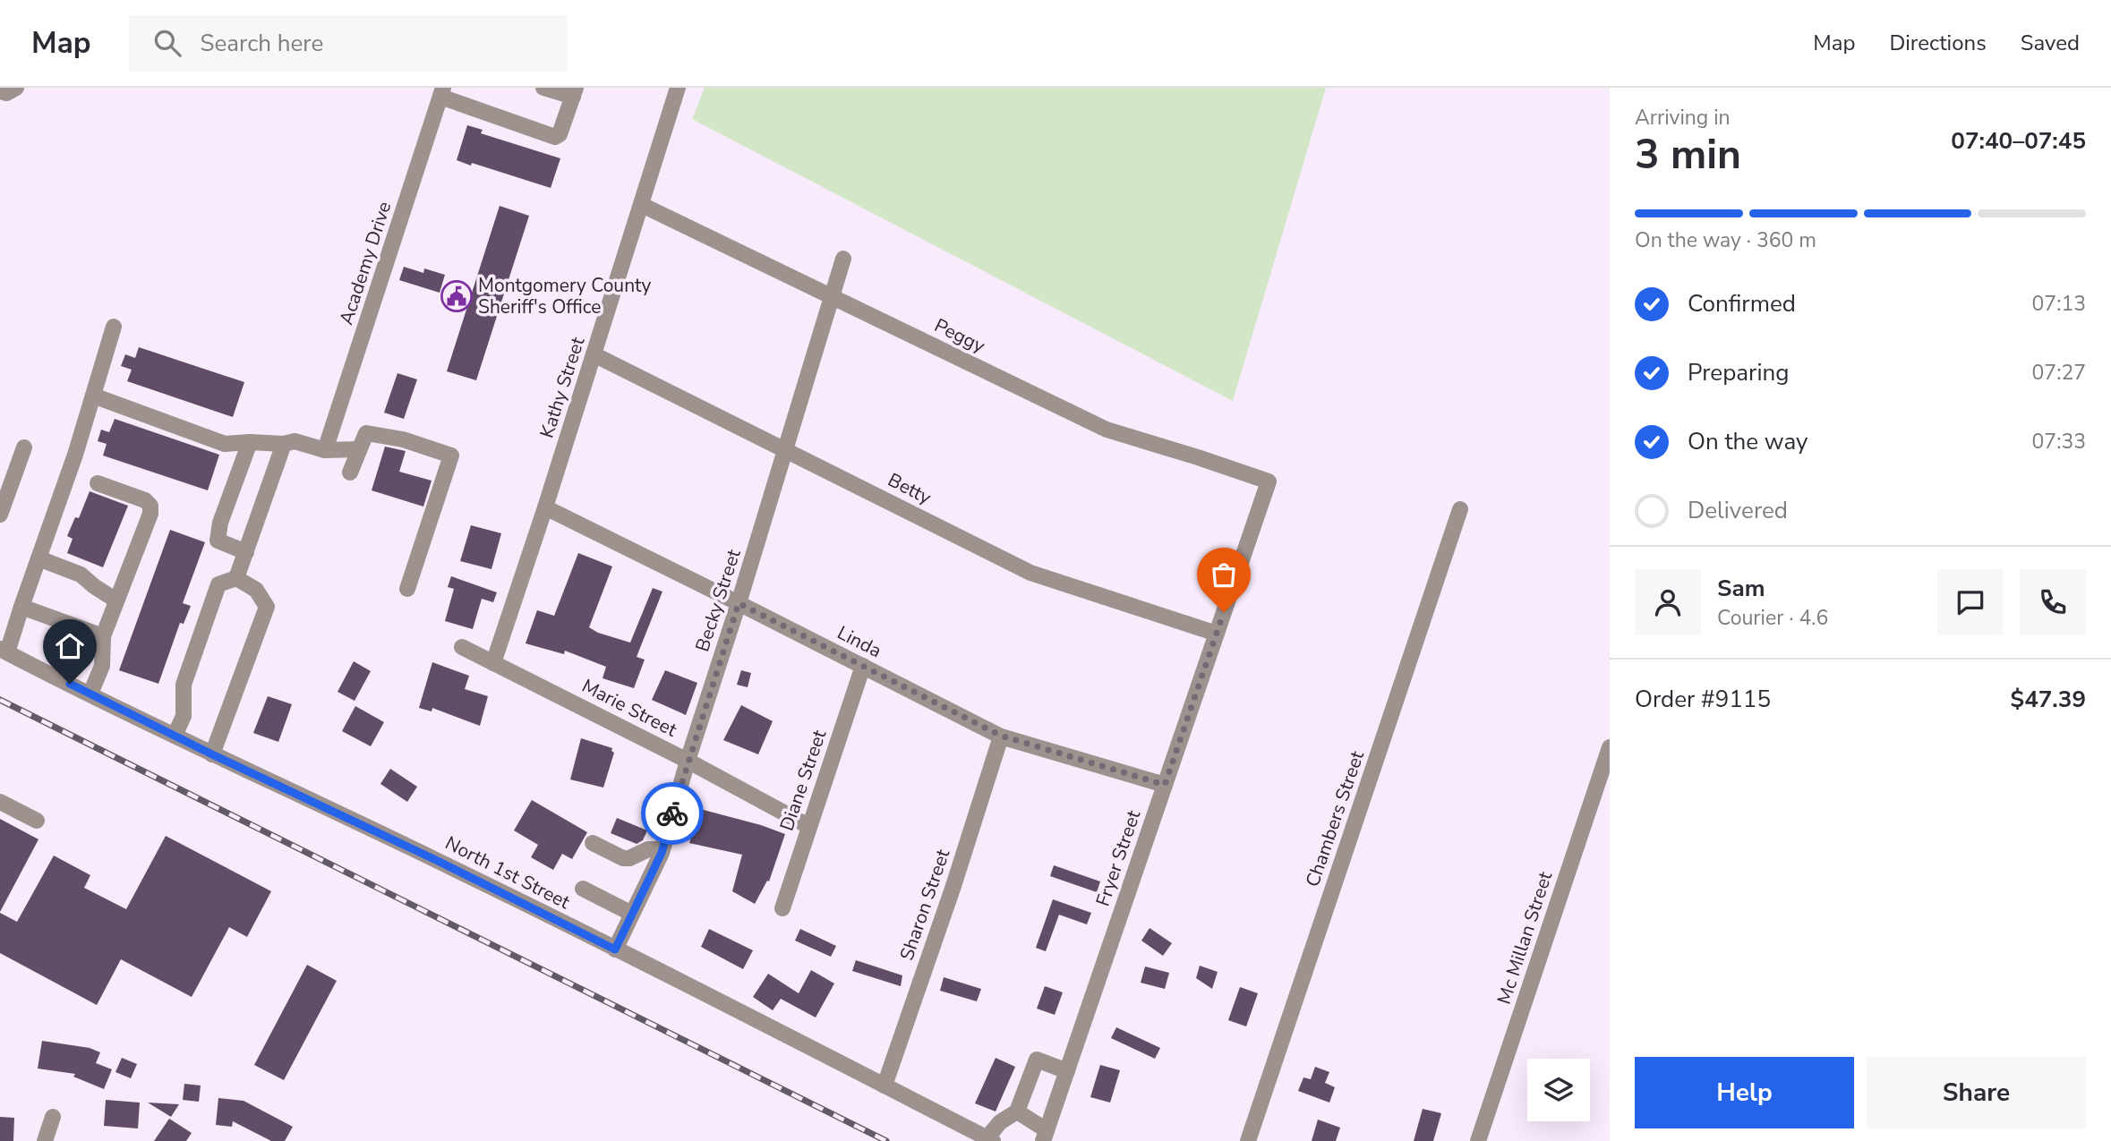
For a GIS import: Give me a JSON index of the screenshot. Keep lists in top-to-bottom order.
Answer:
{
  "streets": {
    "street": [
      "Academy Drive",
      "Peggy",
      "Kathy Street",
      "Betty",
      "Becky Street",
      "Linda",
      "Marie Street",
      "Diane Street",
      "Chambers Street",
      "Fryer Street",
      "North 1st Street",
      "Sharon Street",
      "Mc Millan Street"
    ]
  },
  "crossings": [
    ["Peggy", "Kathy Street"],
    ["Peggy", "Becky Street"],
    ["Peggy", "Fryer Street"],
    ["Kathy Street", "Betty"],
    ["Kathy Street", "Linda"],
    ["Kathy Street", "Marie Street"],
    ["Betty", "Becky Street"],
    ["Betty", "Fryer Street"],
    ["Becky Street", "Linda"],
    ["Becky Street", "Marie Street"],
    ["Becky Street", "North 1st Street"],
    ["Linda", "Diane Street"],
    ["Linda", "Fryer Street"],
    ["Linda", "Sharon Street"],
    ["Marie Street", "Diane Street"],
    ["North 1st Street", "Sharon Street"]
  ],
  "places": {
    "public building": ["Montgomery County Sheriff's Office"]
  },
  "page": {
    "header": "Map",
    "search": "Search here",
    "nav": ["Map", "Directions", "Saved"],
    "heading": ["3 min", "Arriving in", "07:40–07:45"],
    "panel": [
      "Sam",
      "Courier · 4.6",
      "Order #9115",
      "$47.39"
    ],
    "bar": "On the way · 360 m",
    "list": [
      ["Confirmed", "07:13"],
      ["Preparing", "07:27"],
      ["On the way", "07:33"],
      "Delivered"
    ],
    "buttons": ["Help", "Share"]
  }
}
